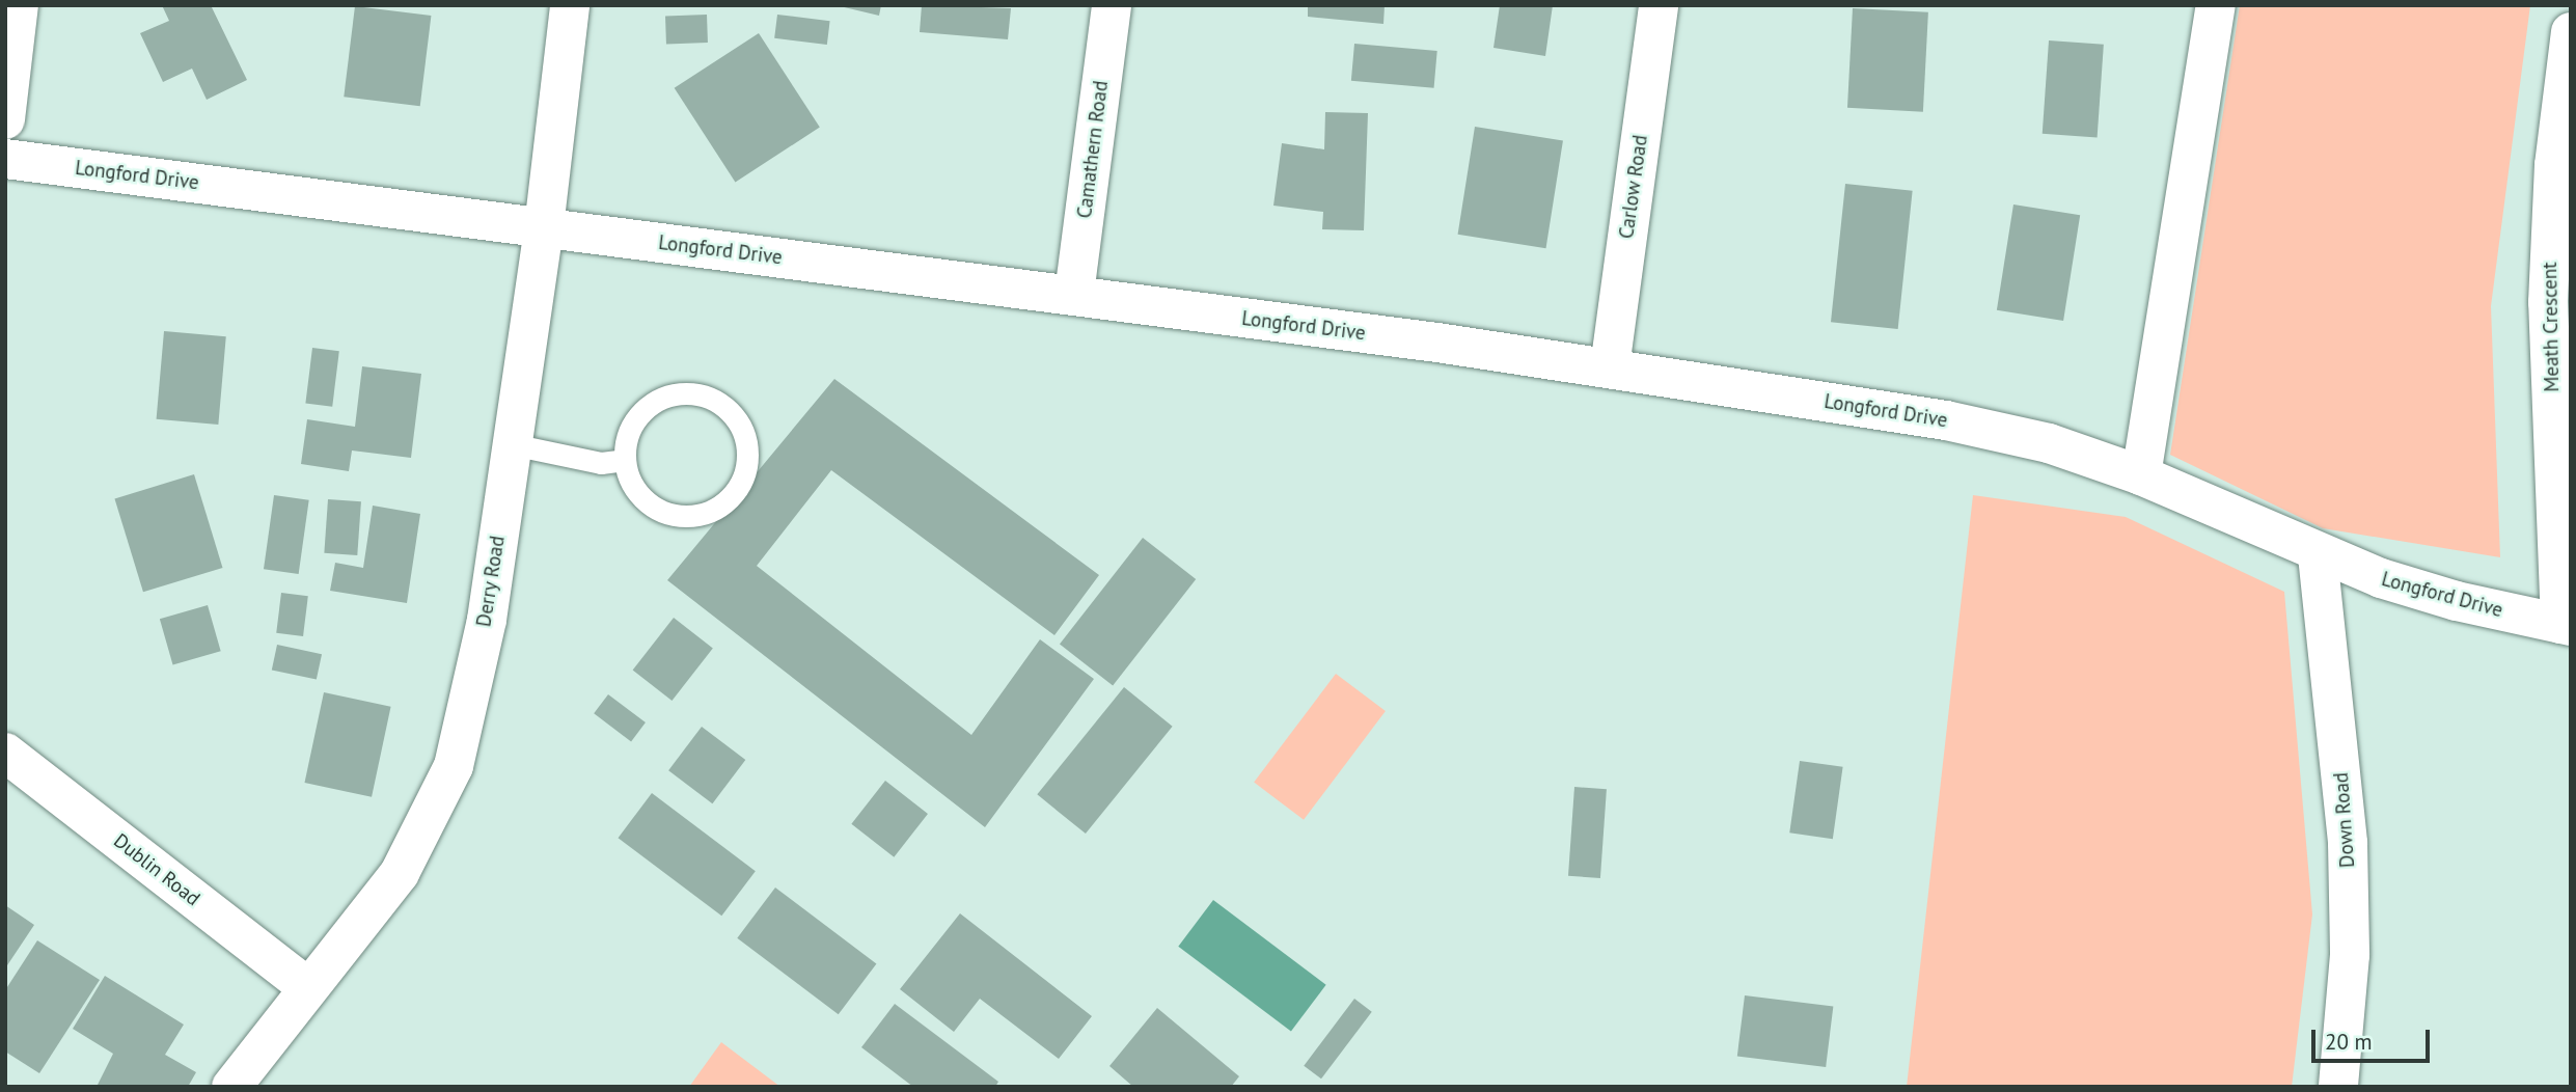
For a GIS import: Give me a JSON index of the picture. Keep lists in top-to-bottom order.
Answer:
{
  "streets": {
    "street": [
      "Camathern Road",
      "Longford Drive",
      "Carlow Road",
      "Meath Crescent",
      "Derry Road",
      "Down Road",
      "Dublin Road"
    ]
  },
  "crossings": [
    ["Camathern Road", "Longford Drive"],
    ["Longford Drive", "Carlow Road"],
    ["Longford Drive", "Meath Crescent"],
    ["Longford Drive", "Derry Road"],
    ["Longford Drive", "Down Road"],
    ["Derry Road", "Dublin Road"]
  ],
  "scale_bar": "20 m"
}
